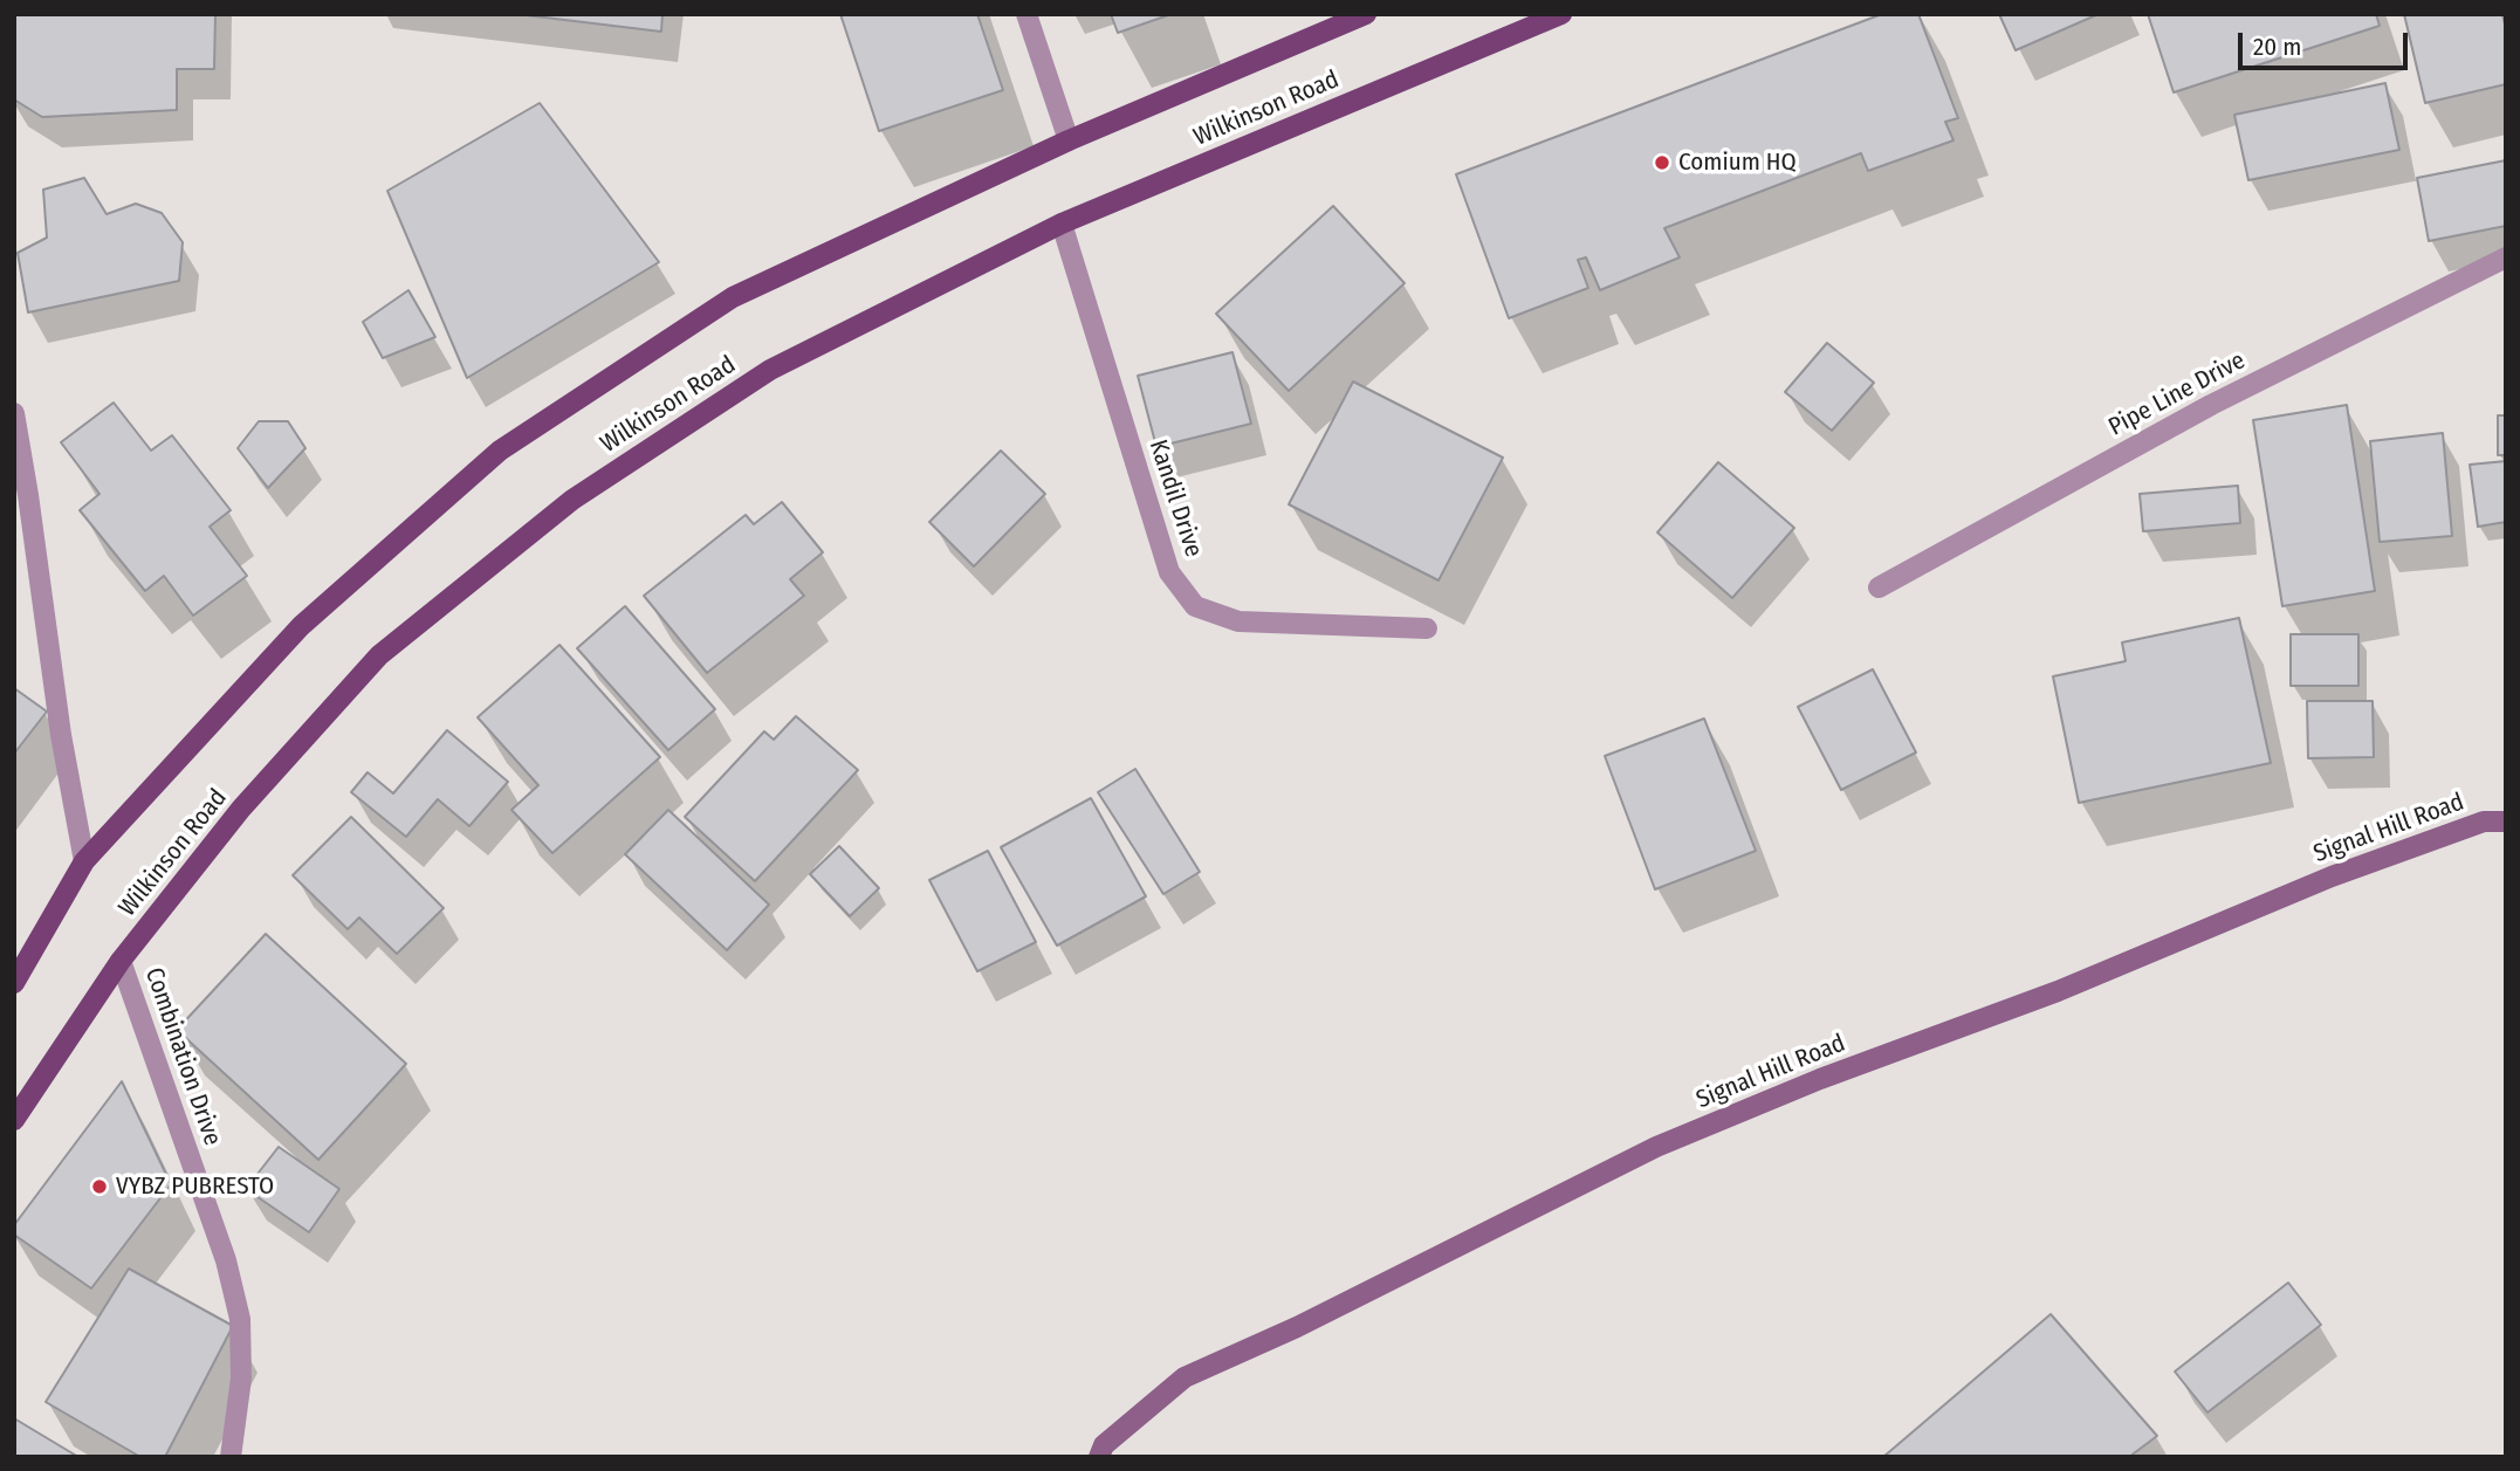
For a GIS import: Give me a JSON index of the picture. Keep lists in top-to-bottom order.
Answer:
{
  "streets": {
    "main road": ["Wilkinson Road", "Signal Hill Road"],
    "street": ["Pipe Line Drive", "Kandil Drive", "Combination Drive"]
  },
  "crossings": [
    ["Wilkinson Road", "Kandil Drive"],
    ["Wilkinson Road", "Combination Drive"]
  ],
  "places": ["Comium HQ", "VYBZ PUBRESTO"],
  "scale_bar": "20 m"
}
